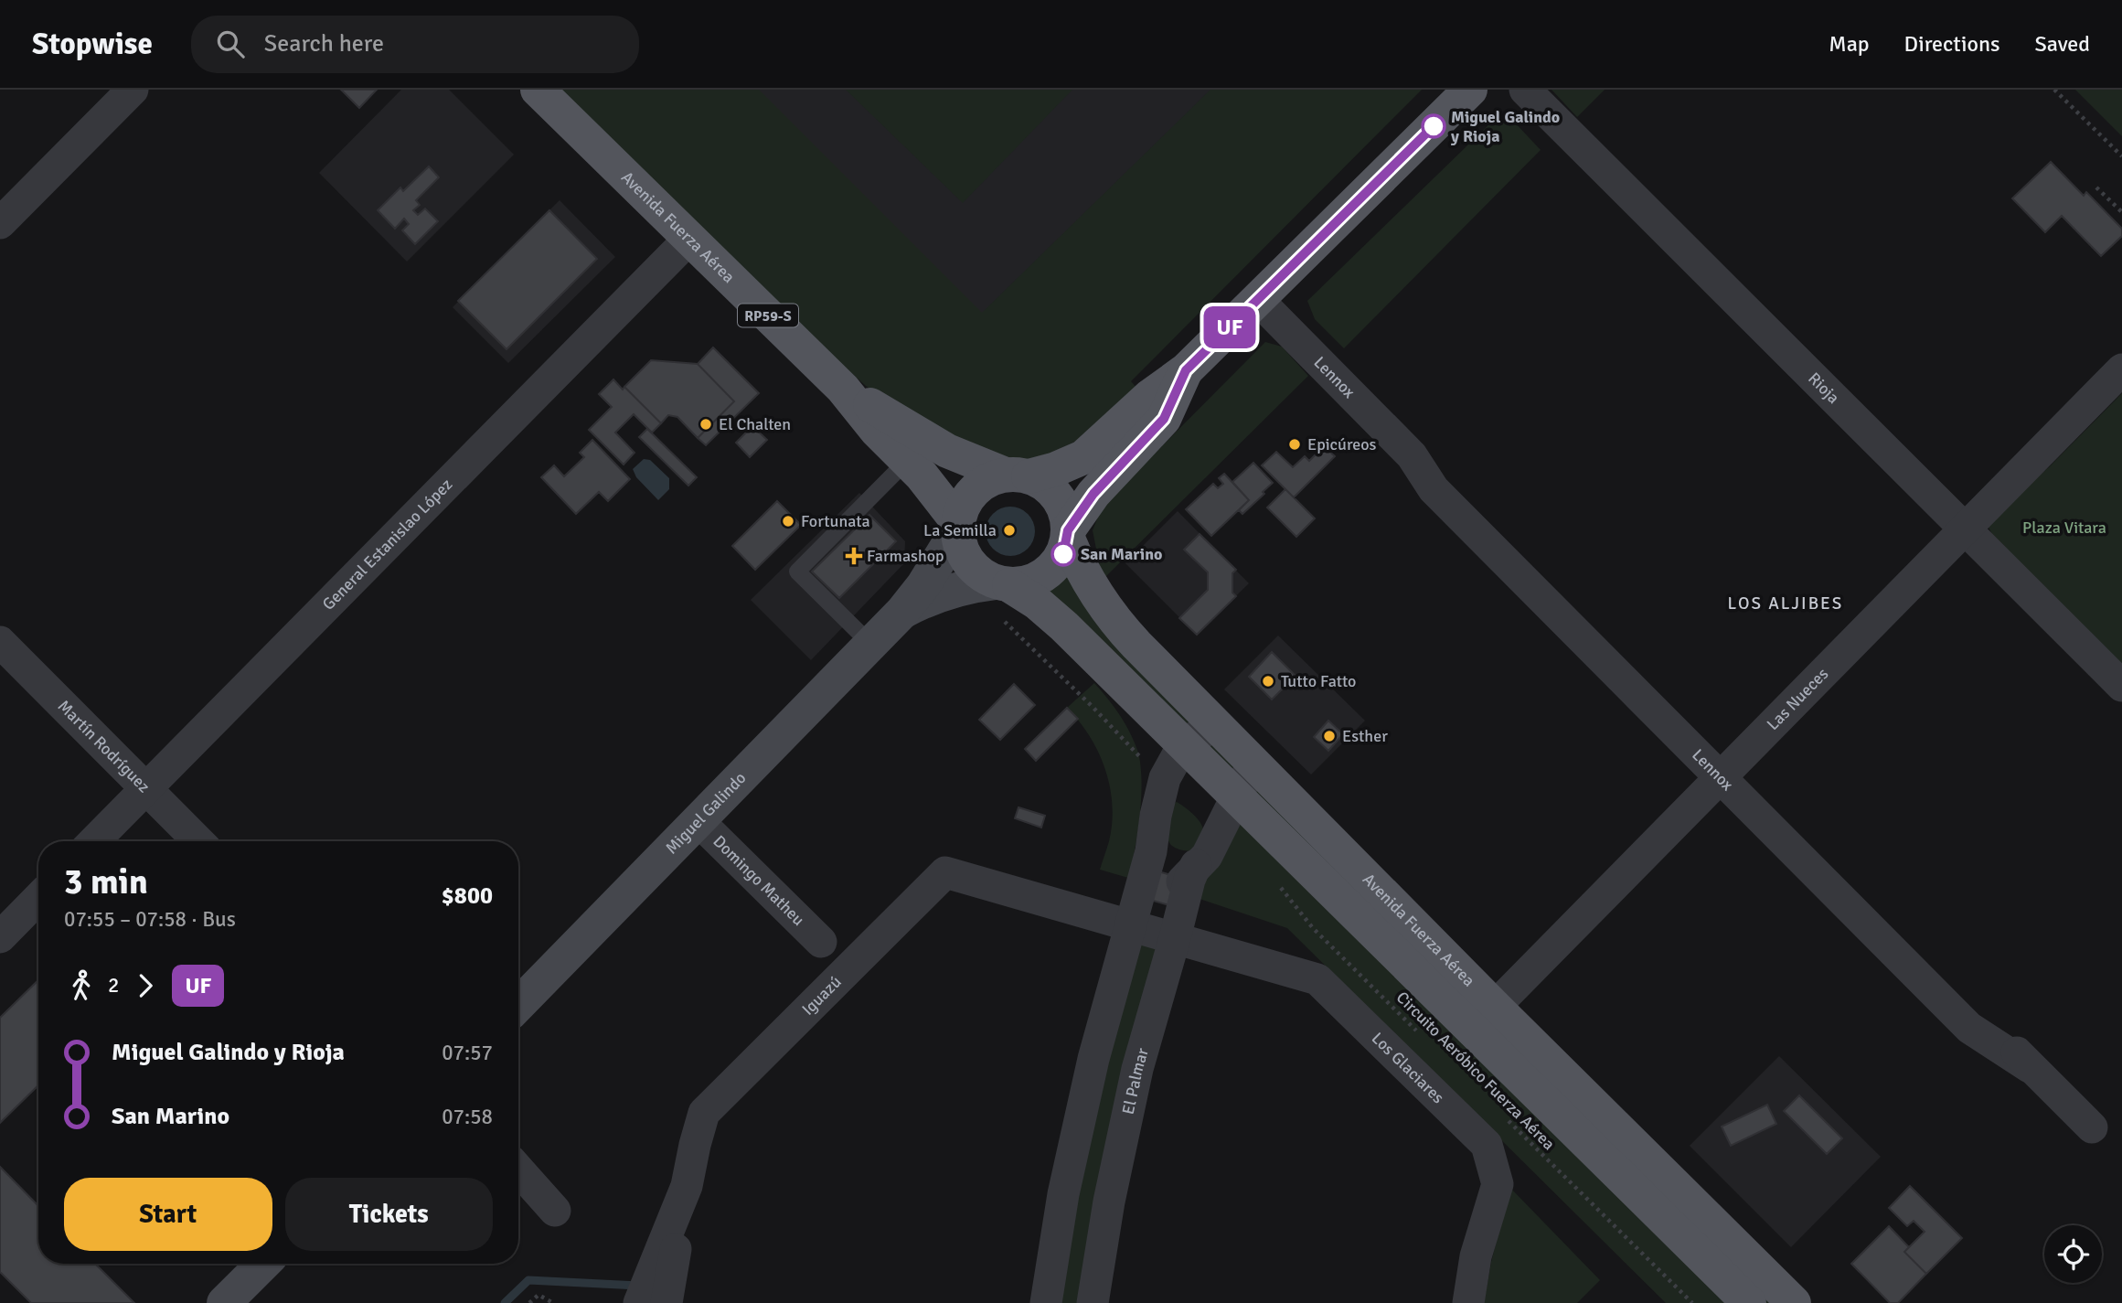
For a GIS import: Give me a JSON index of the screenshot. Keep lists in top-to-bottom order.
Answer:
{
  "streets": {
    "main road": ["Avenida Fuerza Aérea", "RP59-S", "Miguel Galindo"],
    "street": [
      "Lennox",
      "Rioja",
      "General Estanislao López",
      "Las Nueces",
      "Martín Rodríguez",
      "Domingo Matheu",
      "Iguazú",
      "Los Glaciares",
      "El Palmar"
    ],
    "path": ["Circuito Aeróbico Fuerza Aérea"]
  },
  "crossings": [
    ["Avenida Fuerza Aérea", "General Estanislao López"],
    ["Avenida Fuerza Aérea", "Las Nueces"],
    ["Avenida Fuerza Aérea", "Miguel Galindo"],
    ["Avenida Fuerza Aérea", "El Palmar"],
    ["Lennox", "Las Nueces"],
    ["Rioja", "Las Nueces"],
    ["General Estanislao López", "Martín Rodríguez"],
    ["Miguel Galindo", "Domingo Matheu"],
    ["Iguazú", "Los Glaciares"],
    ["Los Glaciares", "El Palmar"]
  ],
  "districts": ["LOS ALJIBES"],
  "parks": ["Plaza Vitara"],
  "places": {
    "other": [
      "Miguel Galindo y Rioja",
      "El Chalten",
      "Epicúreos",
      "Fortunata",
      "La Semilla",
      "San Marino",
      "Tutto Fatto",
      "Esther"
    ],
    "health": ["Farmashop"]
  },
  "lines": ["bus line UF"],
  "page": {
    "header": "Stopwise",
    "search": "Search here",
    "nav": ["Map", "Directions", "Saved"],
    "on_map": "UF",
    "heading": ["3 min", "07:55 – 07:58 · Bus", "$800"],
    "legs": ["2", "UF"],
    "list": [
      {
        "name": "Miguel Galindo y Rioja",
        "value": "07:57"
      },
      {
        "name": "San Marino",
        "value": "07:58"
      }
    ],
    "buttons": ["Start", "Tickets"]
  }
}
